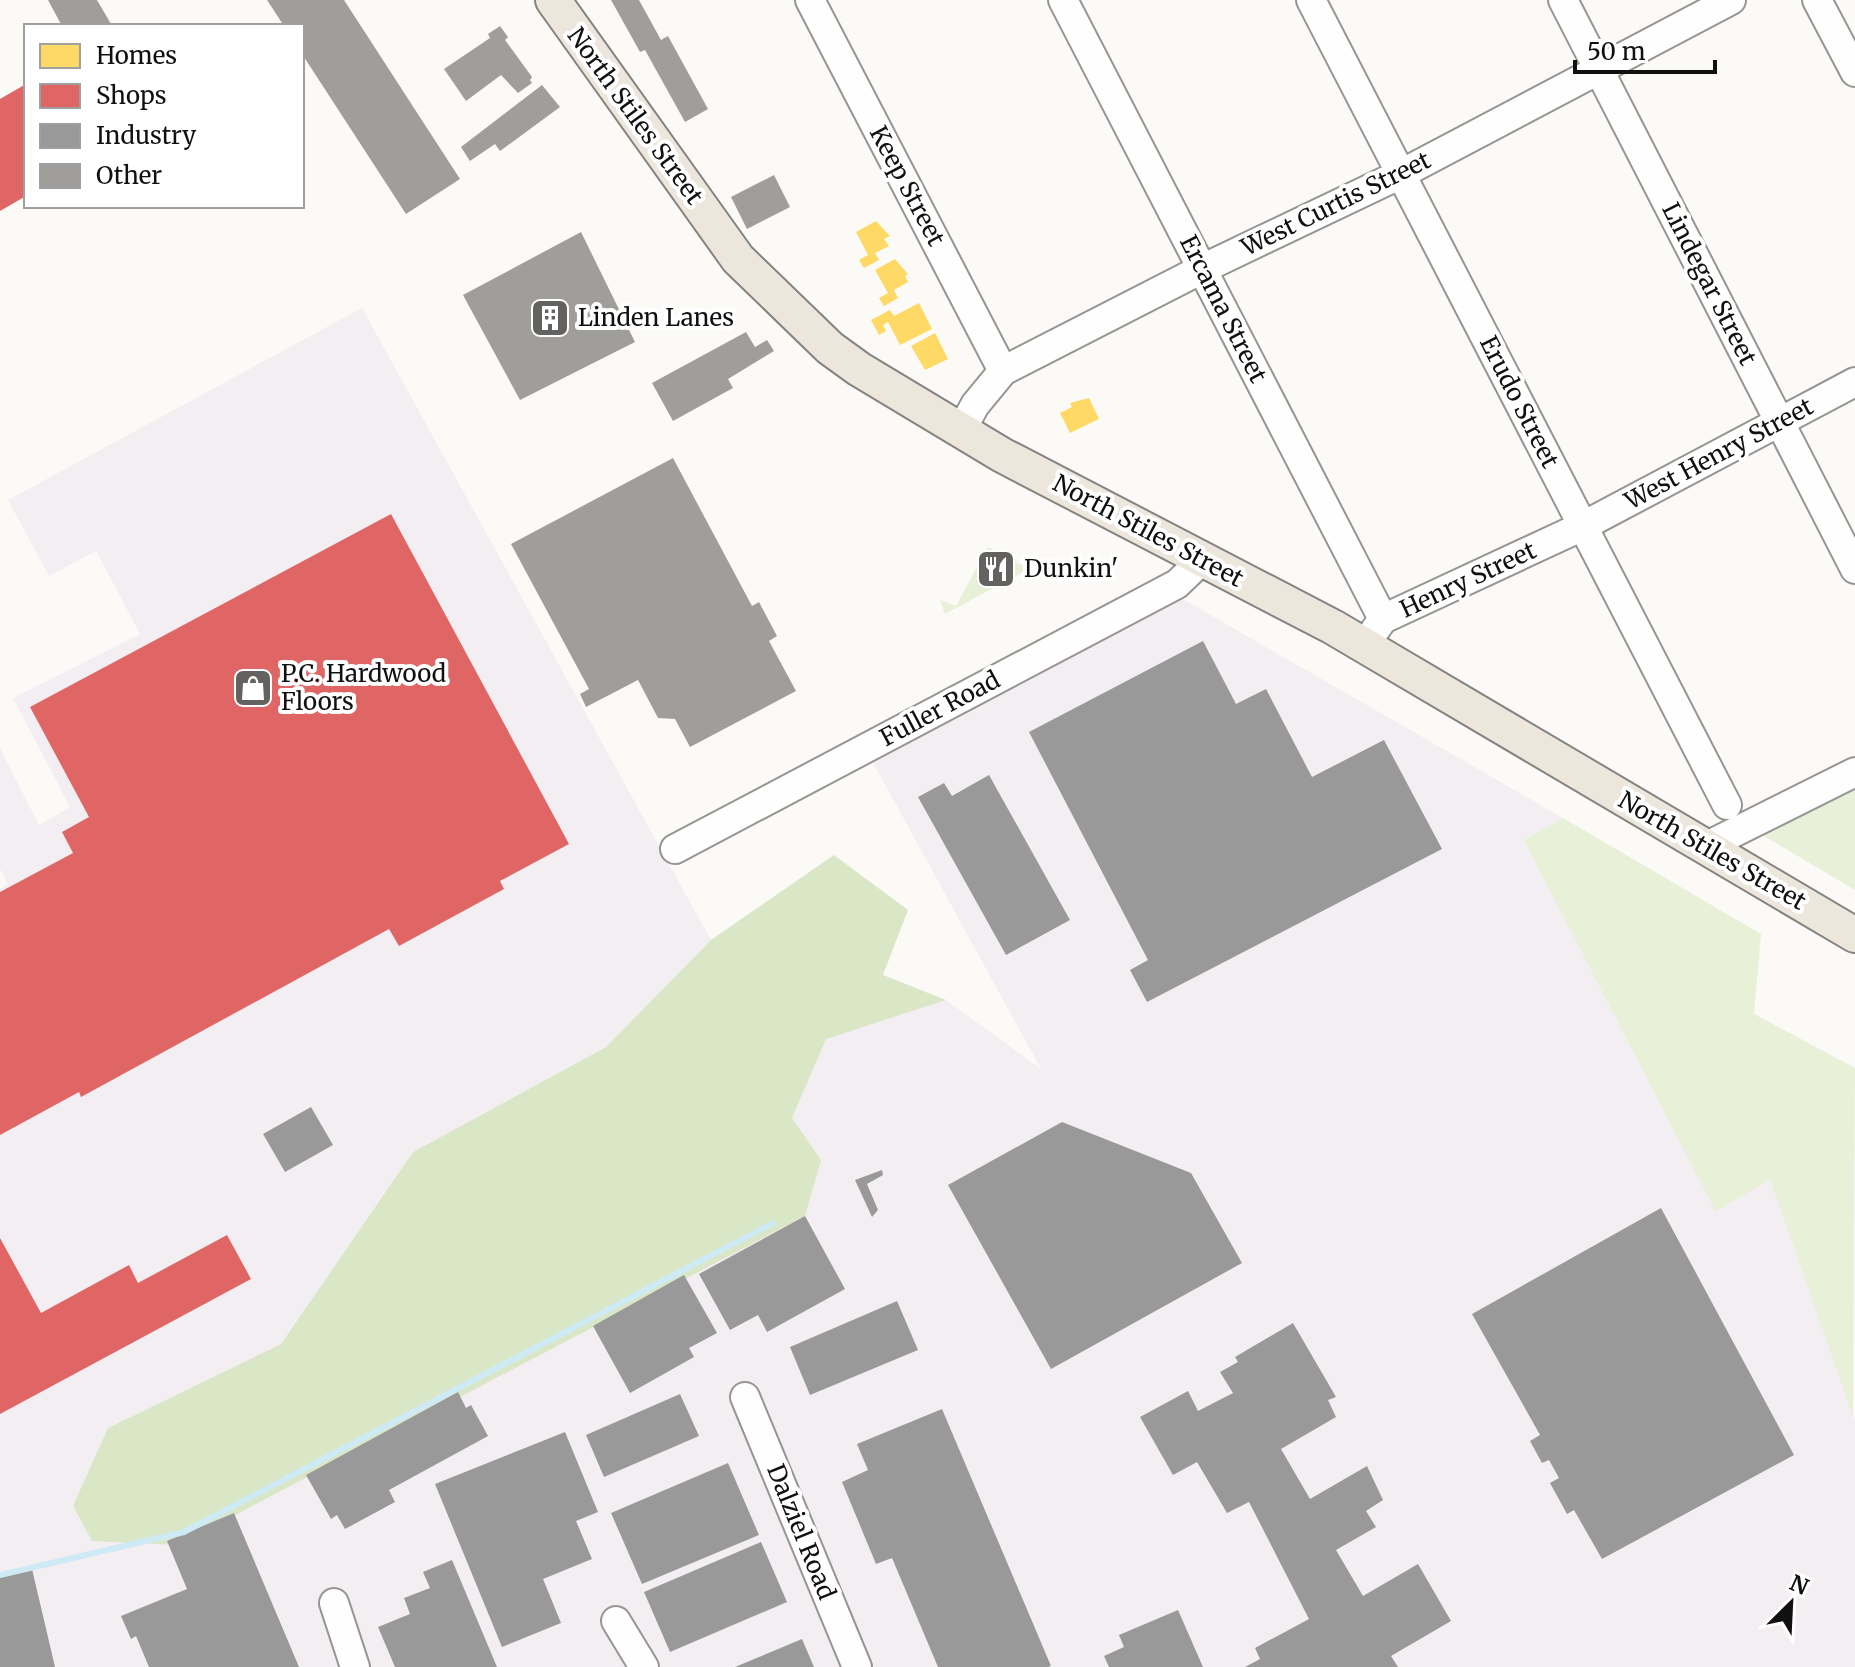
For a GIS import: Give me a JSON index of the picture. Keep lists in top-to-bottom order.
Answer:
{
  "streets": {
    "main road": ["North Stiles Street"],
    "street": [
      "Keep Street",
      "West Curtis Street",
      "Lindegar Street",
      "Ercama Street",
      "Erudo Street",
      "West Henry Street",
      "Henry Street",
      "Fuller Road",
      "Dalziel Road"
    ]
  },
  "crossings": [
    ["North Stiles Street", "West Curtis Street"],
    ["North Stiles Street", "Henry Street"],
    ["North Stiles Street", "Fuller Road"],
    ["Keep Street", "West Curtis Street"],
    ["West Curtis Street", "Lindegar Street"],
    ["West Curtis Street", "Ercama Street"],
    ["West Curtis Street", "Erudo Street"],
    ["Lindegar Street", "West Henry Street"],
    ["Ercama Street", "Henry Street"],
    ["Erudo Street", "West Henry Street"],
    ["Erudo Street", "Henry Street"],
    ["West Henry Street", "Henry Street"]
  ],
  "places": {
    "building": ["Linden Lanes"],
    "restaurant": ["Dunkin'"],
    "shop": ["P.C. Hardwood Floors"]
  },
  "legend": [
    "Homes",
    "Shops",
    "Industry",
    "Other"
  ],
  "scale_bar": "50 m",
  "north": "top right"
}
